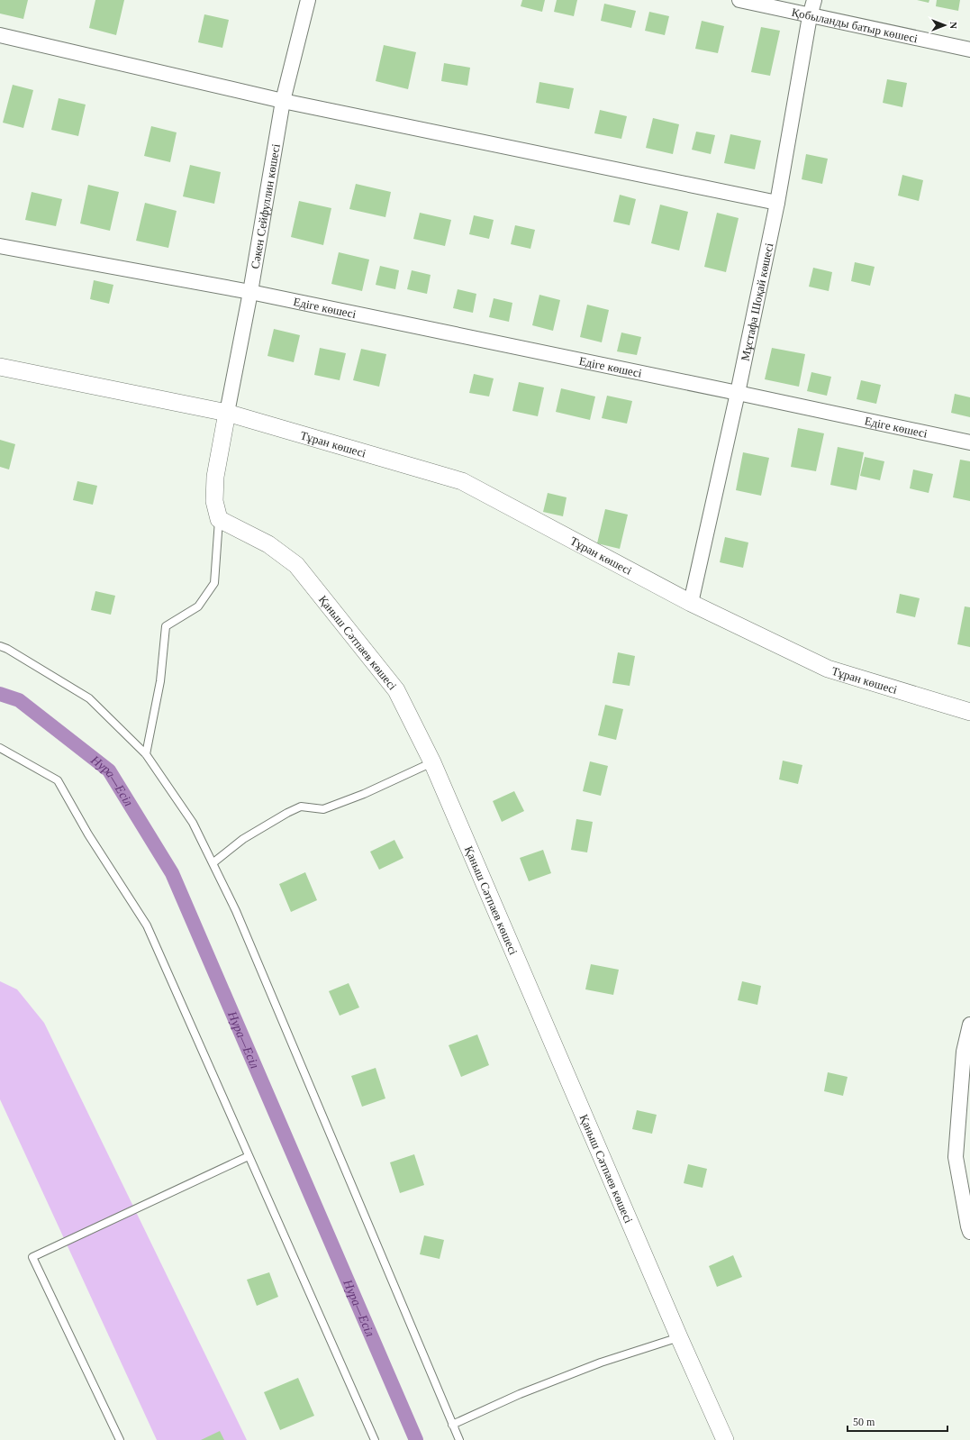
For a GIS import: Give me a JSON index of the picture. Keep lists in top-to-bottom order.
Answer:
{
  "streets": {
    "street": [
      "Қобыланды батыр көшесі",
      "Сәкен Сейфуллин көшесі",
      "Мұстафа Шоқай көшесі",
      "Едіге көшесі",
      "Тұран көшесі",
      "Қаныш Сәтпаев көшесі"
    ]
  },
  "crossings": [
    ["Қобыланды батыр көшесі", "Мұстафа Шоқай көшесі"],
    ["Сәкен Сейфуллин көшесі", "Едіге көшесі"],
    ["Сәкен Сейфуллин көшесі", "Тұран көшесі"],
    ["Мұстафа Шоқай көшесі", "Едіге көшесі"],
    ["Мұстафа Шоқай көшесі", "Тұран көшесі"]
  ],
  "water": ["Нура—Есіл"],
  "scale_bar": "50 m",
  "north": "right"
}
